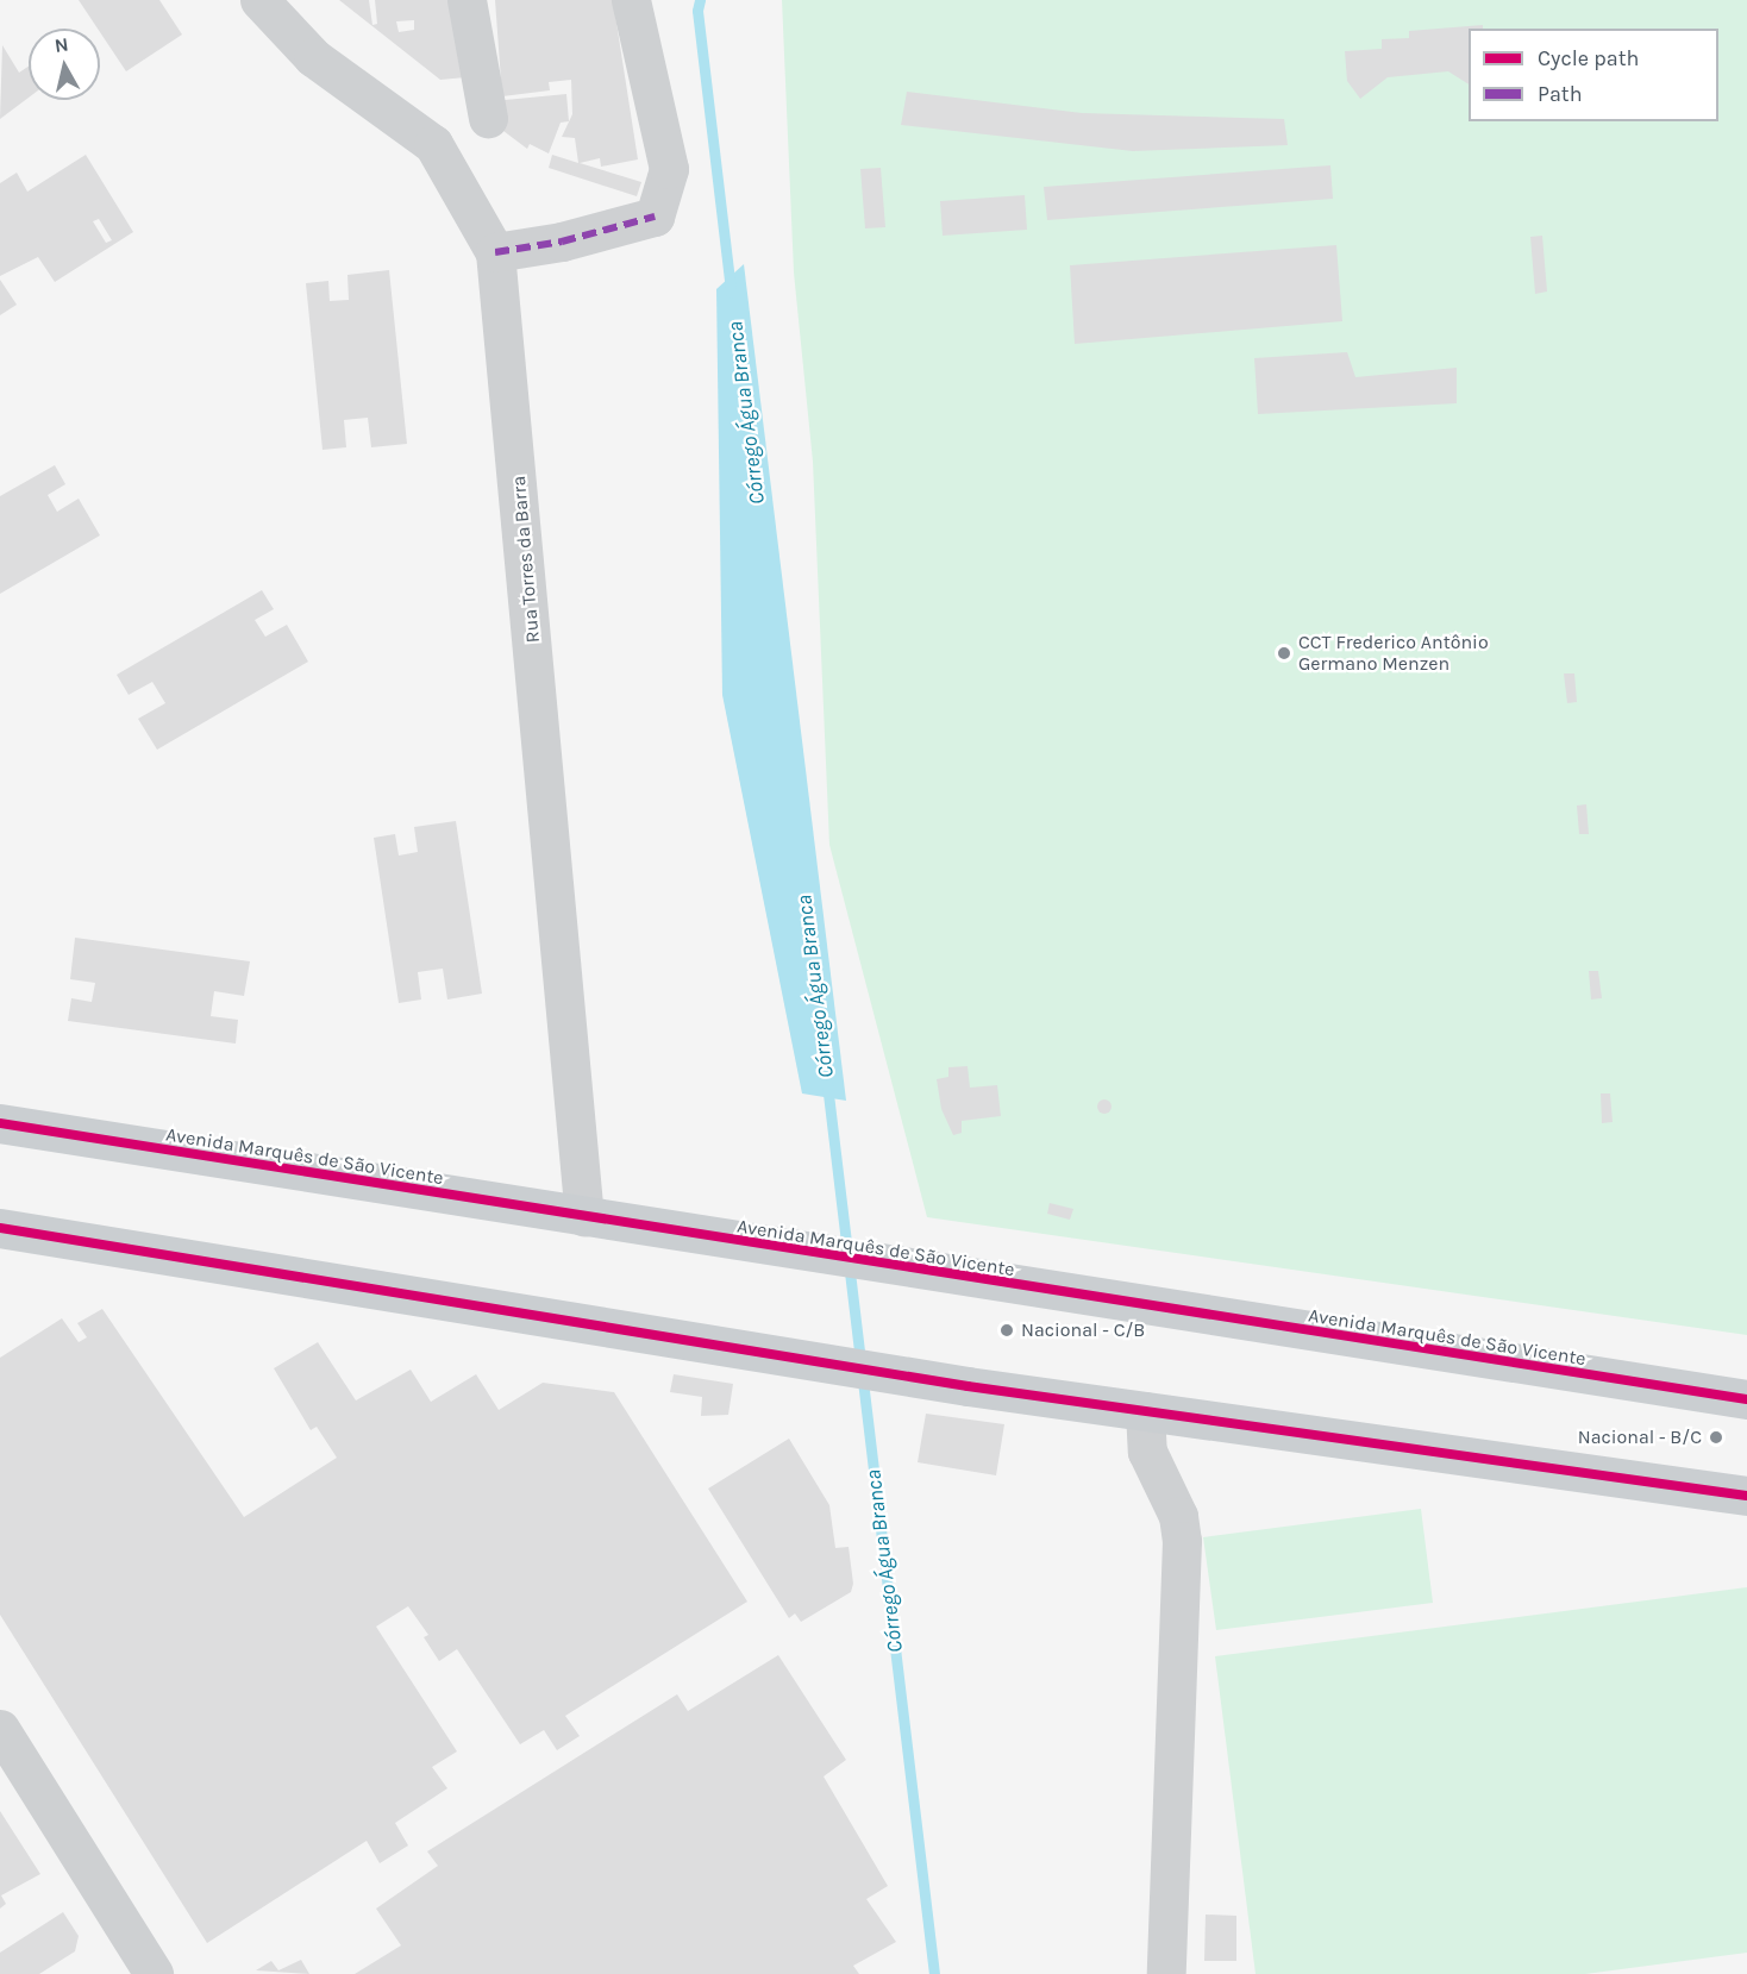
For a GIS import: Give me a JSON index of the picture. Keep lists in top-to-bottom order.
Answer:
{
  "streets": {
    "main road": ["Avenida Marquês de São Vicente"],
    "street": ["Rua Torres da Barra"]
  },
  "crossings": [
    ["Rua Torres da Barra", "Avenida Marquês de São Vicente"]
  ],
  "water": ["Córrego Água Branca"],
  "places": ["CCT Frederico Antônio Germano Menzen", "Nacional - C/B", "Nacional - B/C"],
  "legend": ["Cycle path", "Path"],
  "north": "top"
}
